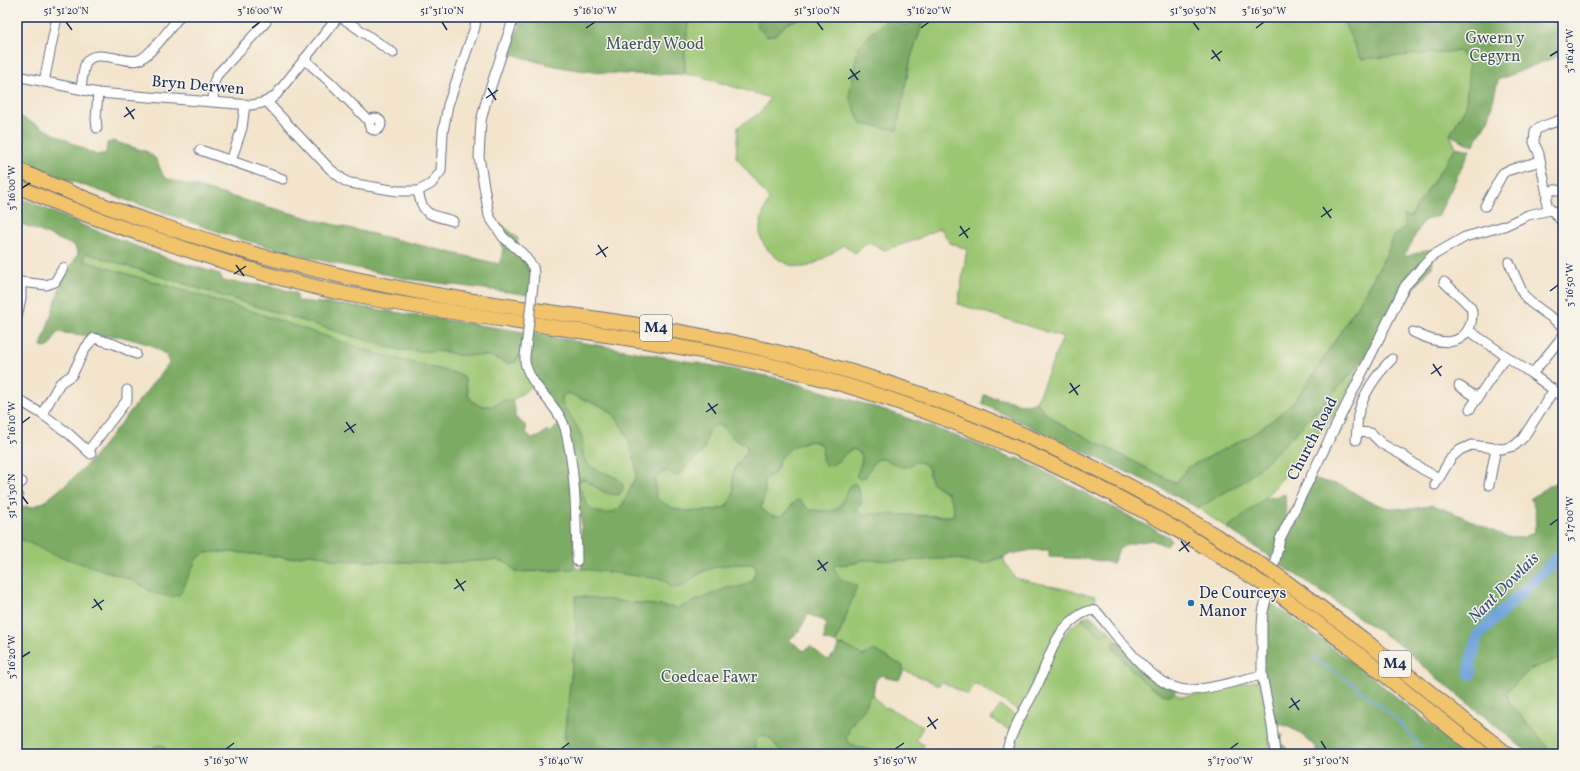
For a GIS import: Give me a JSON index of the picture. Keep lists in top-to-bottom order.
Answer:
{
  "streets": {
    "highway": ["M4"],
    "street": ["Bryn Derwen", "Church Road"]
  },
  "water": ["Nant Dowlais"],
  "parks": ["Gwern y Cegyrn", "Maerdy Wood", "Coedcae Fawr"],
  "places": ["De Courceys Manor"],
  "coordinates": [
    "51°31'20\"N",
    "3°16'00\"W",
    "51°31'10\"N",
    "3°16'10\"W",
    "51°31'00\"N",
    "3°16'20\"W",
    "51°30'50\"N",
    "3°16'30\"W",
    "3°16'40\"W",
    "3°16'50\"W",
    "51°31'30\"N",
    "3°17'00\"W"
  ]
}
